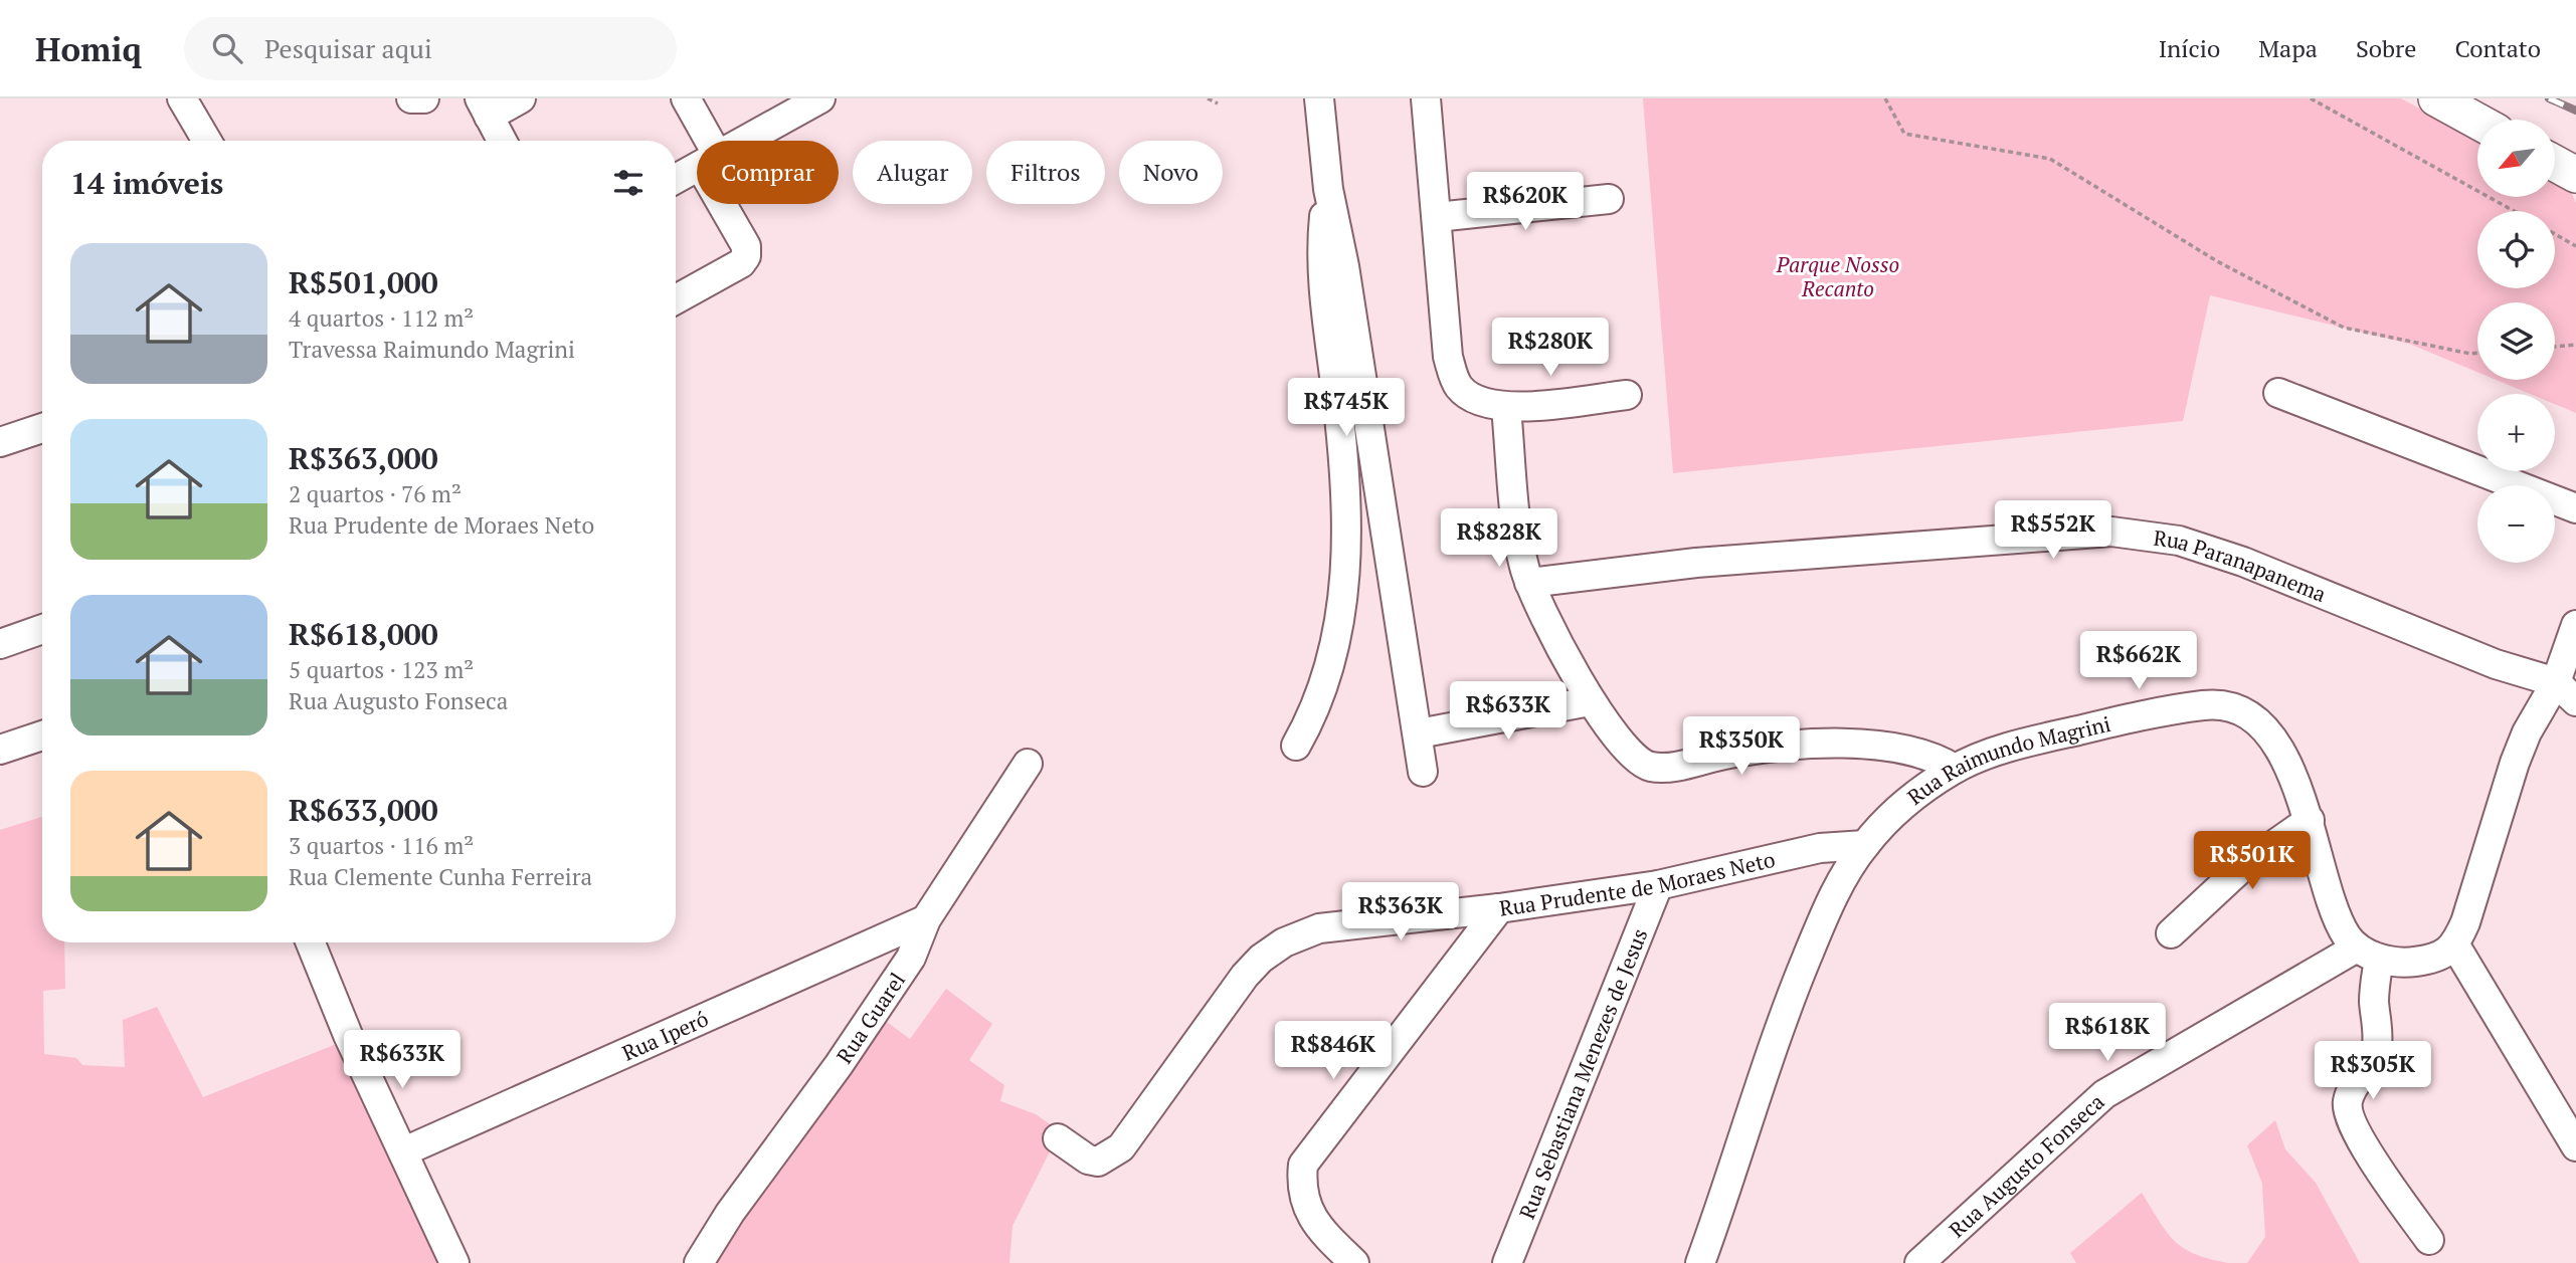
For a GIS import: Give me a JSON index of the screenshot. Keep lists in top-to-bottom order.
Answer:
{
  "streets": {
    "street": [
      "Rua Paranapanema",
      "Rua Raimundo Magrini",
      "Rua Prudente de Moraes Neto",
      "Rua Guarel",
      "Rua Iperó",
      "Rua Sebastiana Menezes de Jesus",
      "Rua Augusto Fonseca"
    ]
  },
  "crossings": [
    ["Rua Raimundo Magrini", "Rua Prudente de Moraes Neto"],
    ["Rua Raimundo Magrini", "Rua Augusto Fonseca"],
    ["Rua Prudente de Moraes Neto", "Rua Sebastiana Menezes de Jesus"],
    ["Rua Guarel", "Rua Iperó"]
  ],
  "parks": ["Parque Nosso Recanto"],
  "north": "bottom left",
  "page": {
    "header": "Homiq",
    "search": "Pesquisar aqui",
    "nav": [
      "Início",
      "Mapa",
      "Sobre",
      "Contato"
    ],
    "map_buttons": ["+", "−"],
    "chip": [
      "Comprar",
      "Alugar",
      "Filtros",
      "Novo"
    ],
    "heading": "14 imóveis",
    "price": [
      "R$620K",
      "R$280K",
      "R$745K",
      "R$552K",
      "R$828K",
      "R$662K",
      "R$633K",
      "R$350K",
      "R$501K",
      "R$363K",
      "R$618K",
      "R$846K",
      "R$633K",
      "R$305K"
    ],
    "list": [
      {
        "name": "R$501,000",
        "note": "4 quartos · 112 m² · Travessa Raimundo Magrini"
      },
      {
        "name": "R$363,000",
        "note": "2 quartos · 76 m² · Rua Prudente de Moraes Neto"
      },
      {
        "name": "R$618,000",
        "note": "5 quartos · 123 m² · Rua Augusto Fonseca"
      },
      {
        "name": "R$633,000",
        "note": "3 quartos · 116 m² · Rua Clemente Cunha Ferreira"
      }
    ]
  }
}
